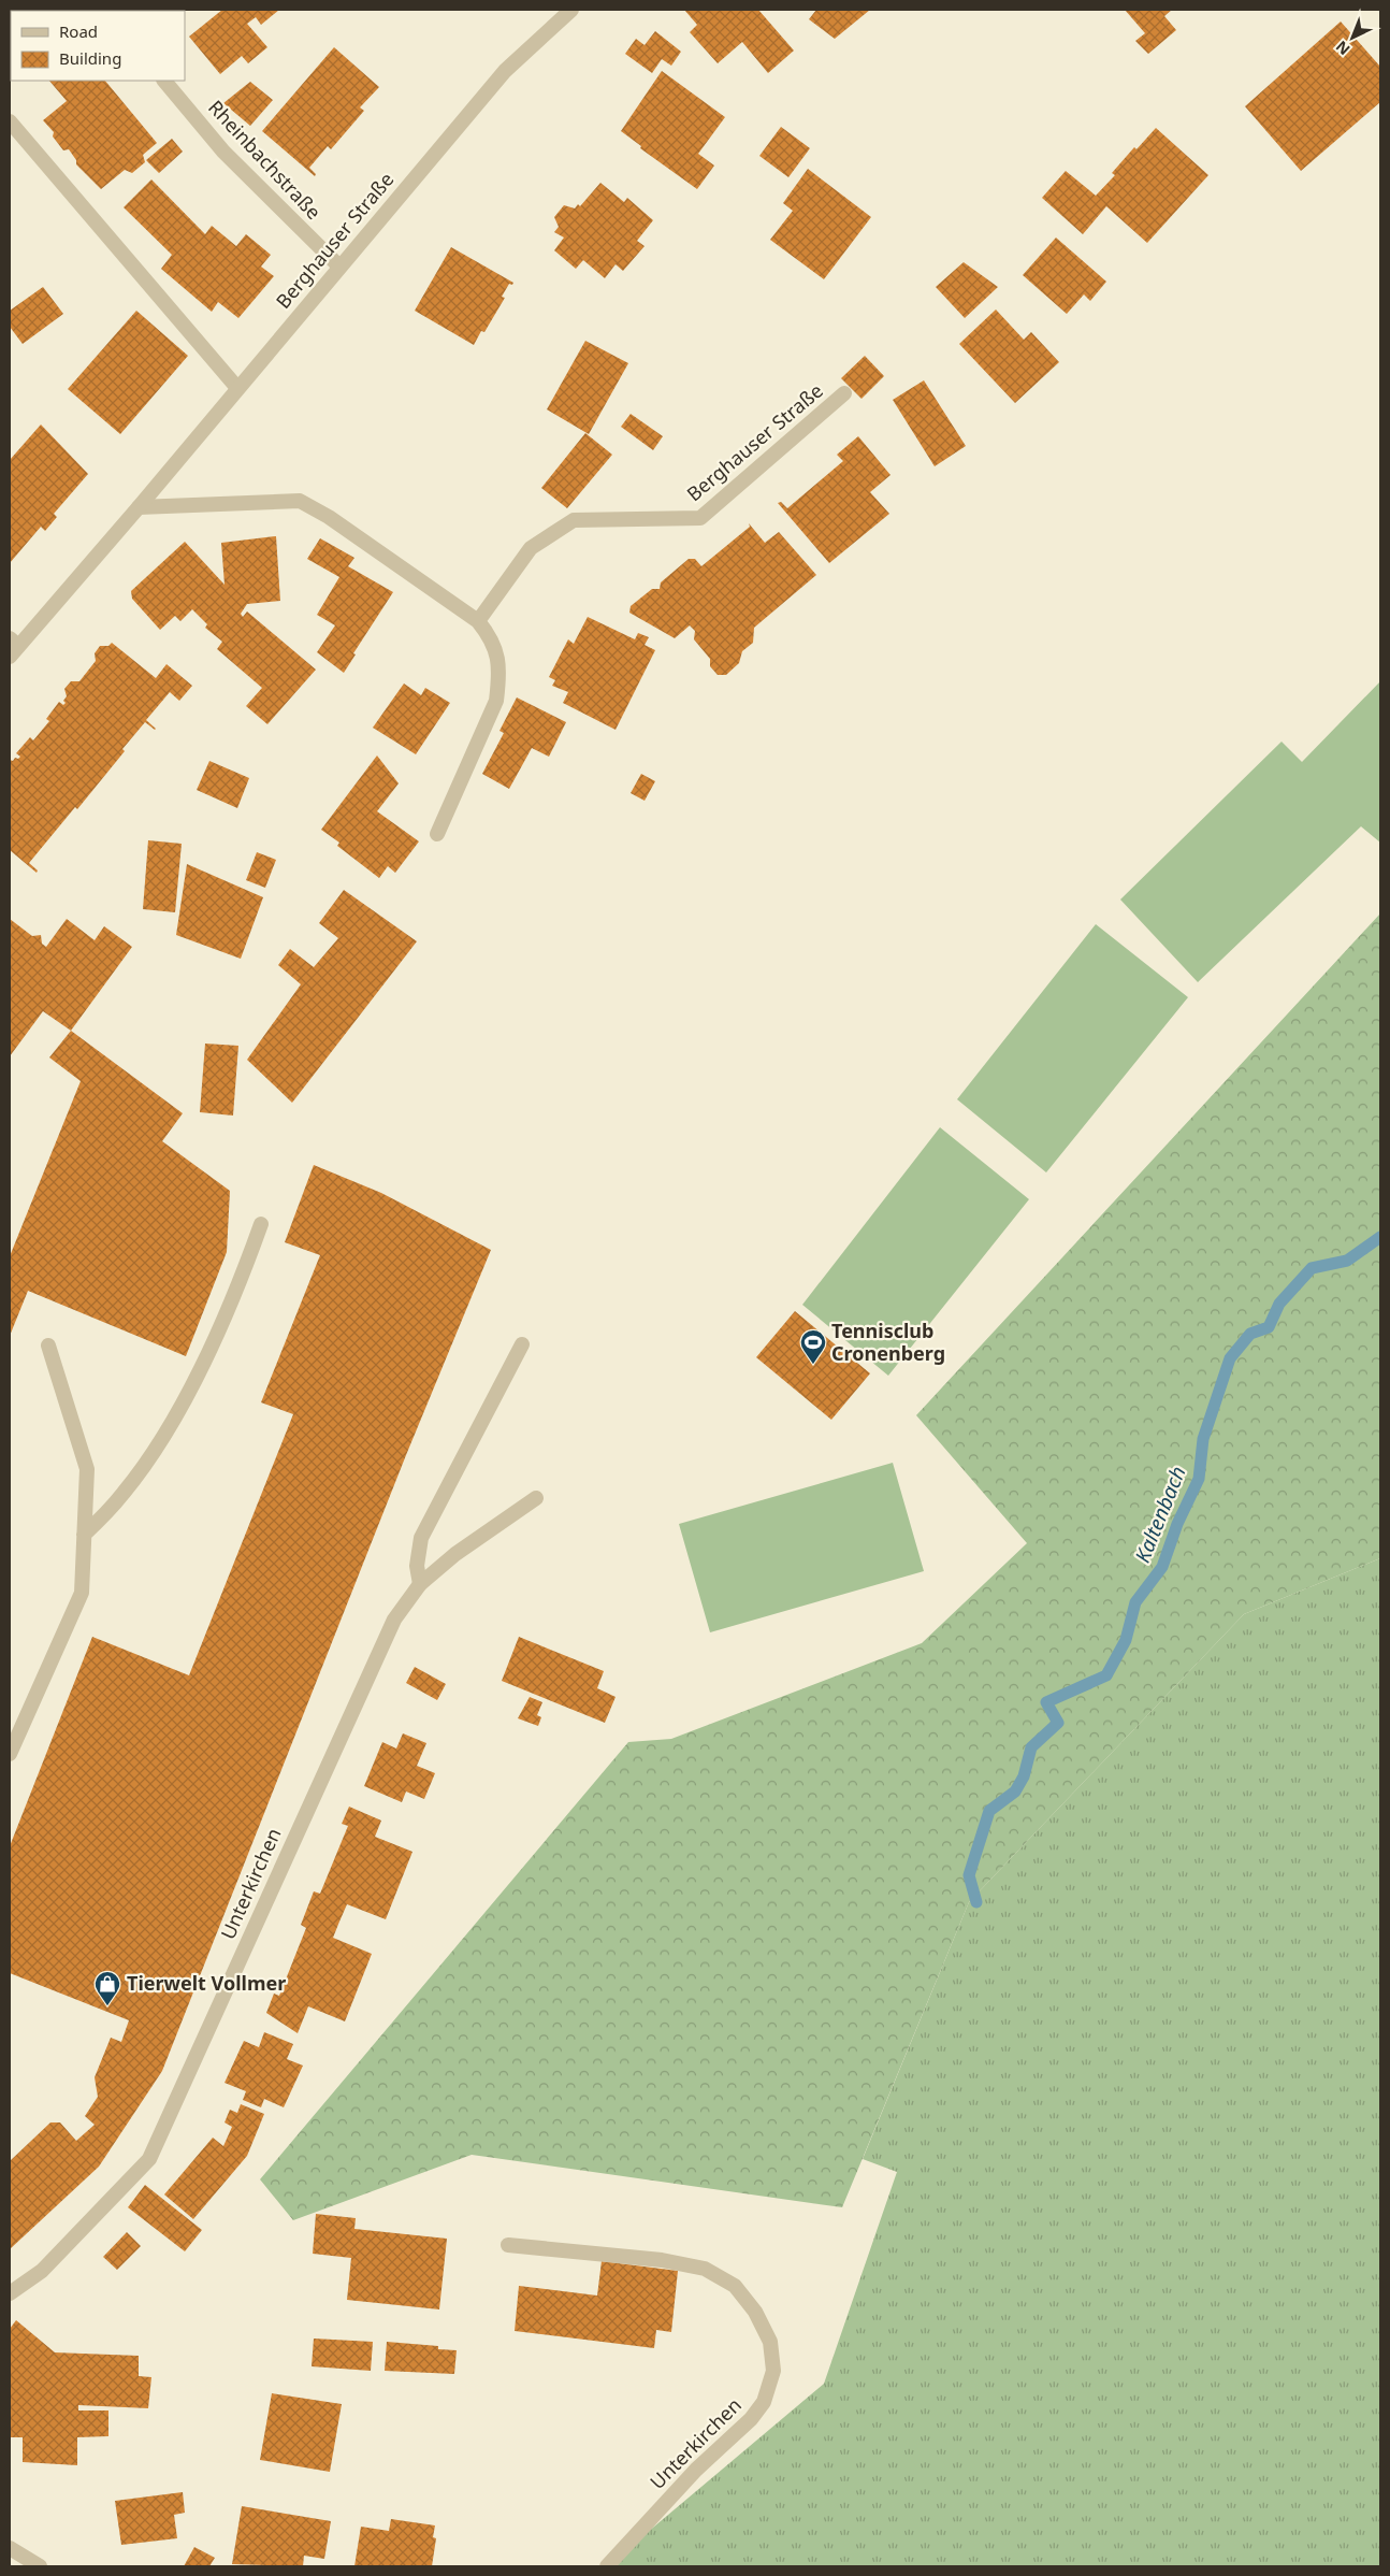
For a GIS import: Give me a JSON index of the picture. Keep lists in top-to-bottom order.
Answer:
{
  "streets": {
    "street": ["Rheinbachstraße", "Berghauser Straße", "Unterkirchen"]
  },
  "crossings": [
    ["Rheinbachstraße", "Berghauser Straße"]
  ],
  "water": ["Kaltenbach"],
  "places": {
    "sports": ["Tennisclub Cronenberg"],
    "shop": ["Tierwelt Vollmer"]
  },
  "legend": ["Road", "Building"],
  "north": "bottom left"
}
